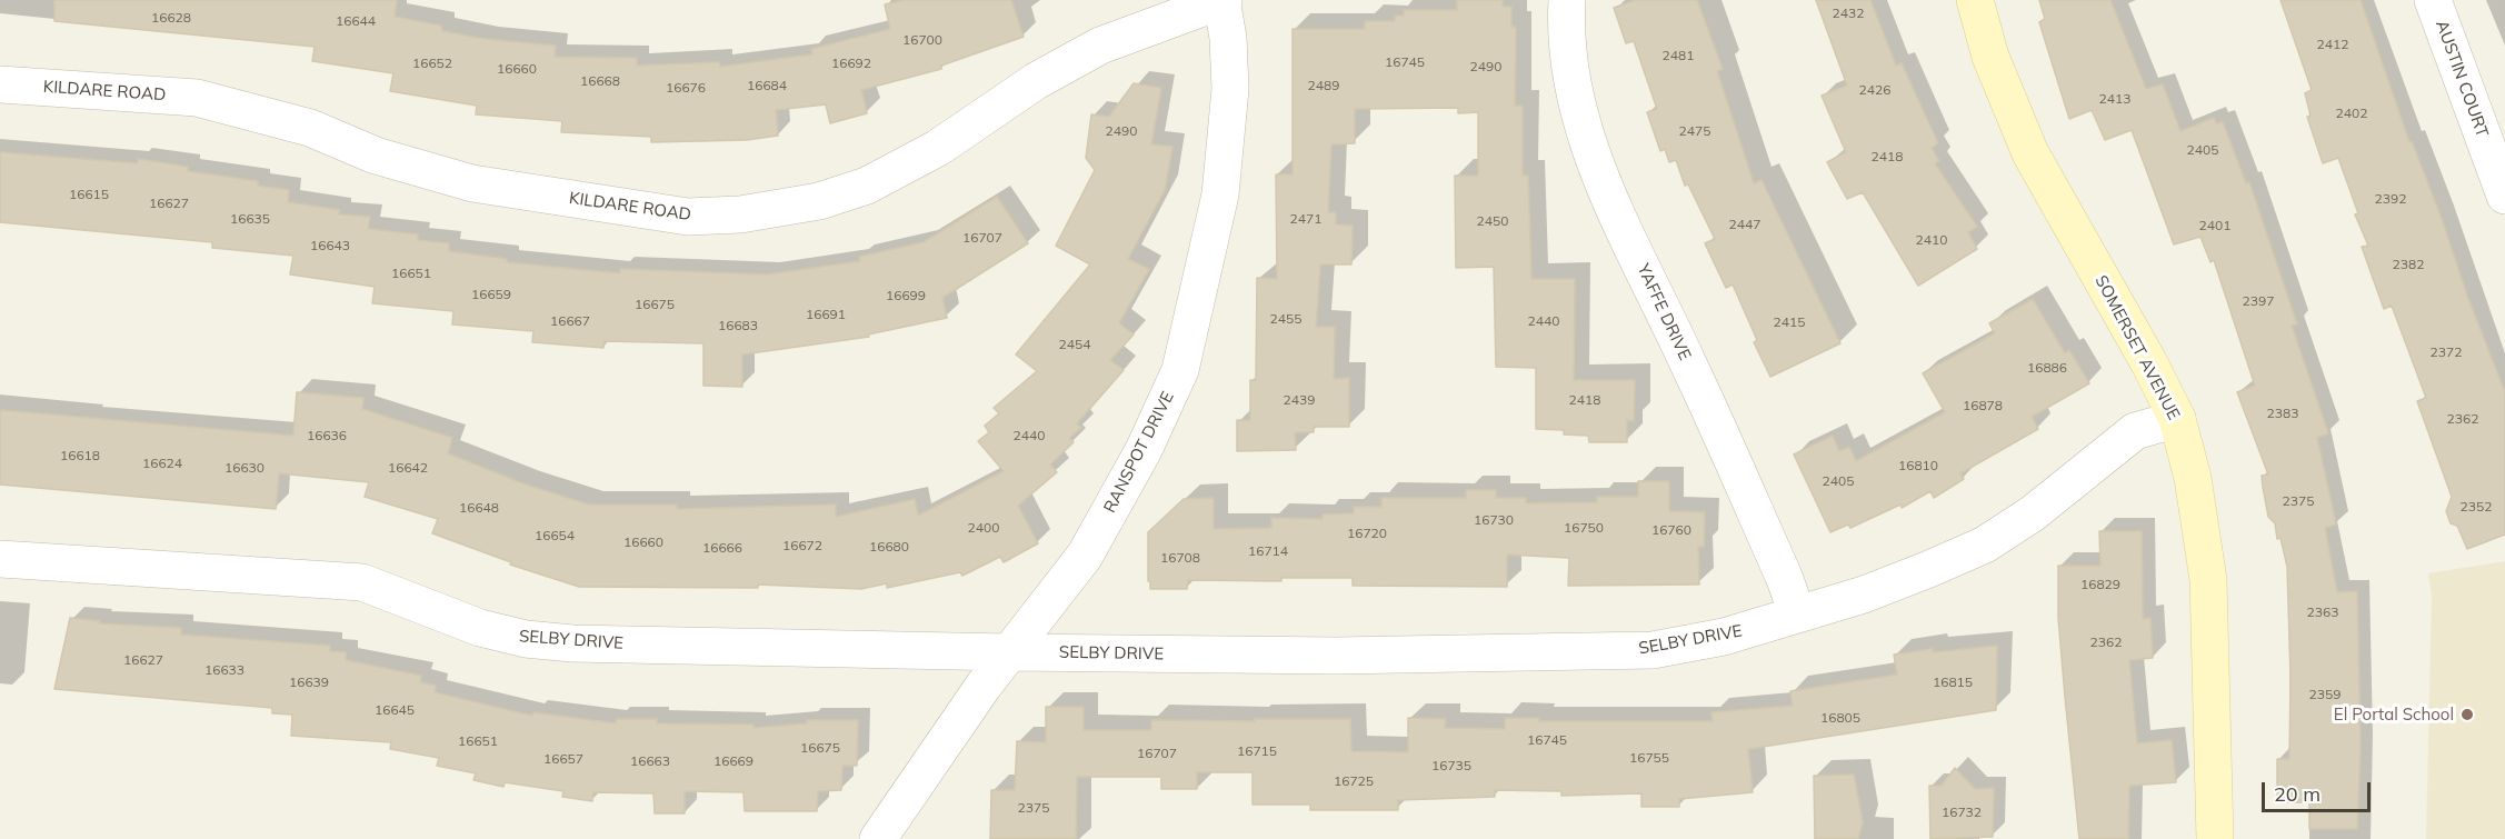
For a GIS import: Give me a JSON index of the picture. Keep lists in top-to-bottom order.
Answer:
{
  "streets": {
    "street": [
      "AUSTIN COURT",
      "KILDARE ROAD",
      "YAFFE DRIVE",
      "SOMERSET AVENUE",
      "RANSPOT DRIVE",
      "SELBY DRIVE"
    ]
  },
  "crossings": [
    ["KILDARE ROAD", "RANSPOT DRIVE"],
    ["YAFFE DRIVE", "SELBY DRIVE"],
    ["SOMERSET AVENUE", "SELBY DRIVE"],
    ["RANSPOT DRIVE", "SELBY DRIVE"]
  ],
  "places": ["El Portal School"],
  "house_numbers": [
    "2432",
    "16628",
    "16644",
    "16700",
    "2412",
    "2481",
    "16745",
    "16652",
    "16692",
    "2490",
    "16660",
    "16668",
    "16684",
    "2489",
    "16676",
    "2426",
    "2413",
    "2402",
    "2490",
    "2475",
    "2405",
    "2418",
    "16615",
    "2392",
    "16627",
    "16635",
    "2471",
    "2450",
    "2447",
    "2401",
    "16707",
    "2410",
    "16643",
    "2382",
    "16651",
    "16659",
    "16699",
    "2397",
    "16675",
    "16691",
    "2455",
    "16667",
    "2440",
    "2415",
    "16683",
    "2454",
    "2372",
    "16886",
    "2439",
    "2418",
    "16878",
    "2383",
    "2362",
    "16636",
    "2440",
    "16618",
    "16624",
    "16810",
    "16630",
    "16642",
    "2405",
    "2375",
    "2352",
    "16648",
    "16730",
    "2400",
    "16750",
    "16760",
    "16720",
    "16654",
    "16660",
    "16672",
    "16680",
    "16666",
    "16714",
    "16708",
    "16829",
    "2363",
    "2362",
    "16627",
    "16633",
    "16639",
    "16815",
    "2359",
    "16645",
    "16805",
    "16745",
    "16651",
    "16675",
    "16715",
    "16707",
    "16755",
    "16657",
    "16663",
    "16669",
    "16735",
    "16725",
    "2375",
    "16732"
  ],
  "scale_bar": "20 m"
}
